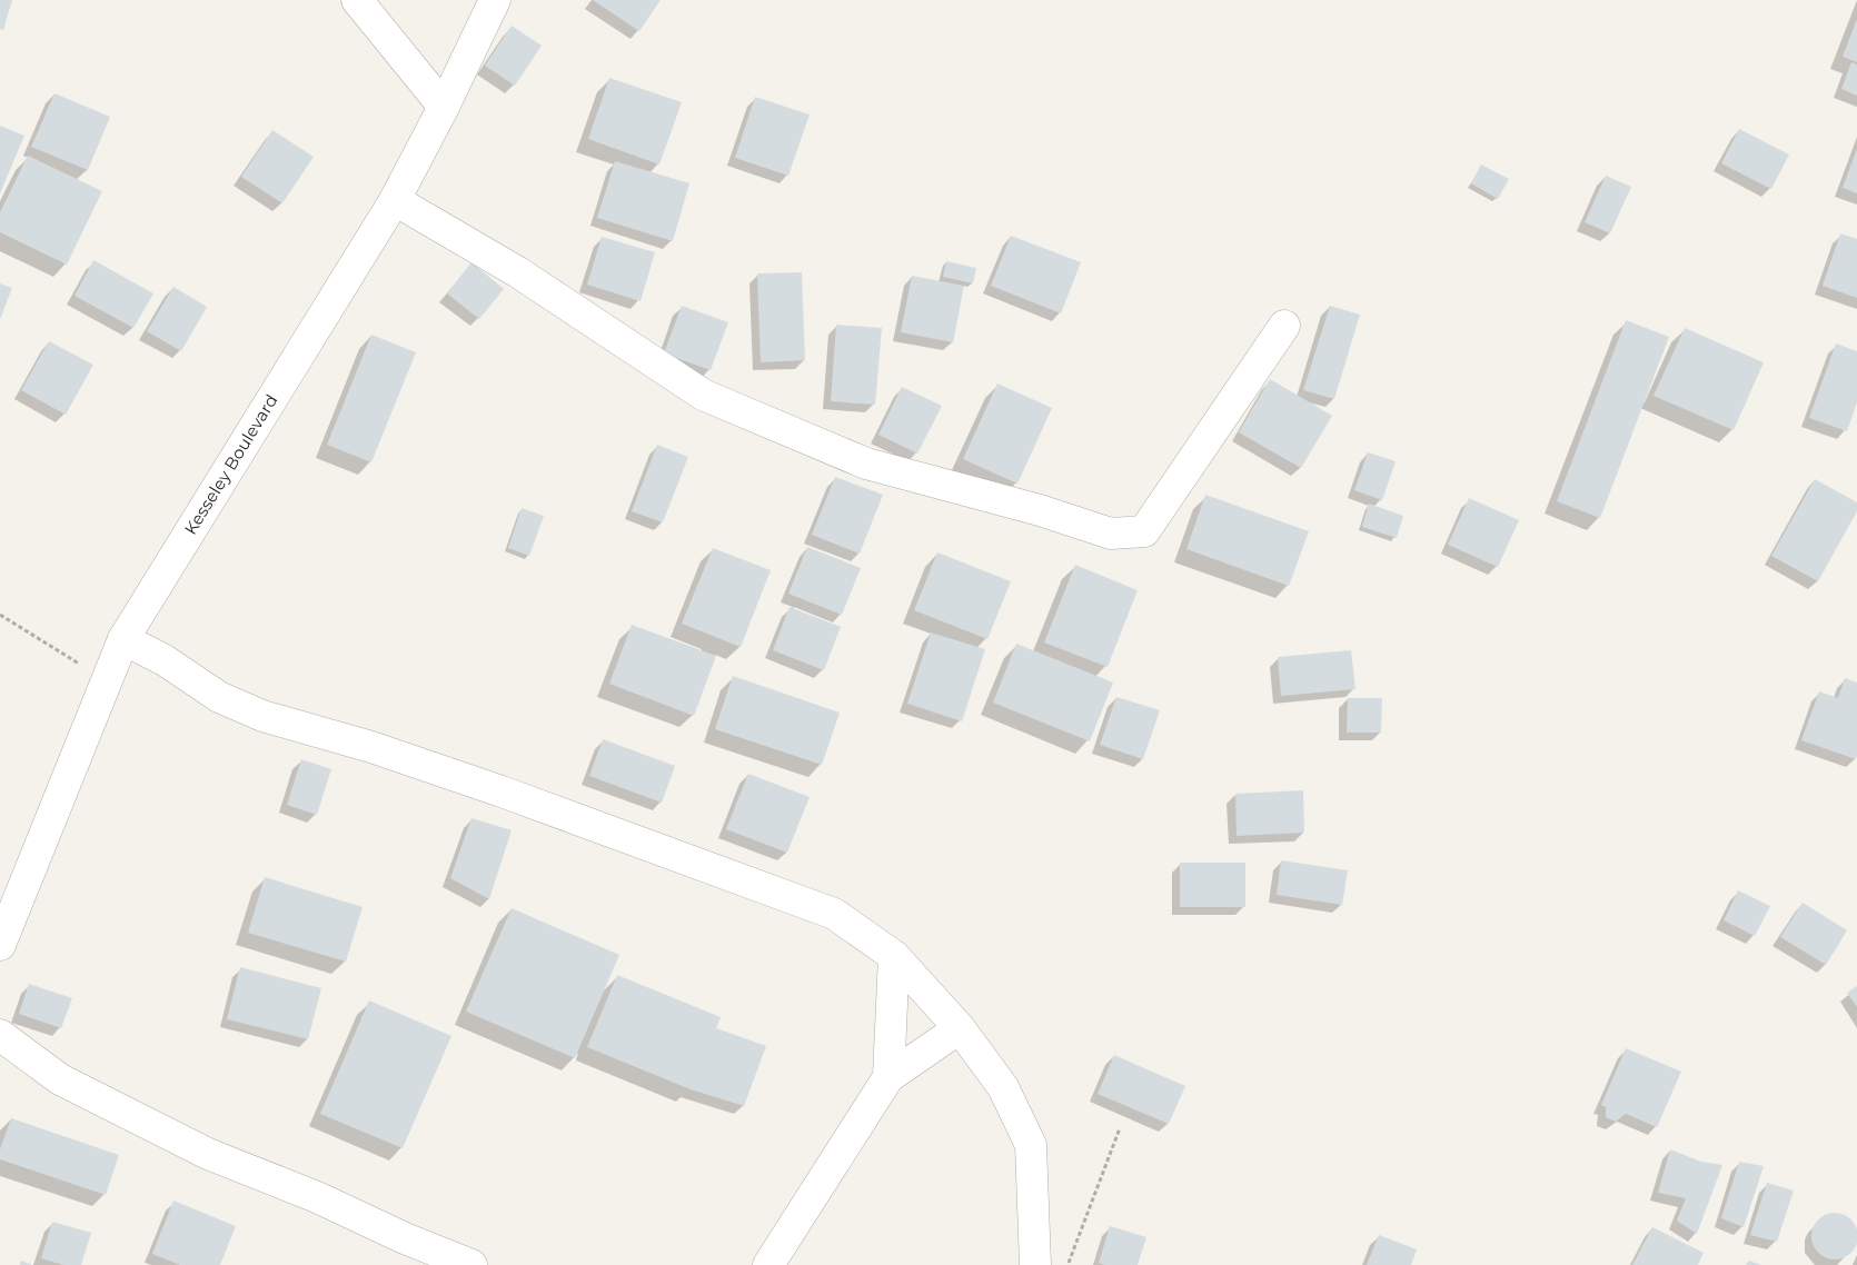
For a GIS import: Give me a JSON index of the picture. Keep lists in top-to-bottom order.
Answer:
{
  "streets": {
    "street": ["Kesseley Boulevard"]
  }
}
